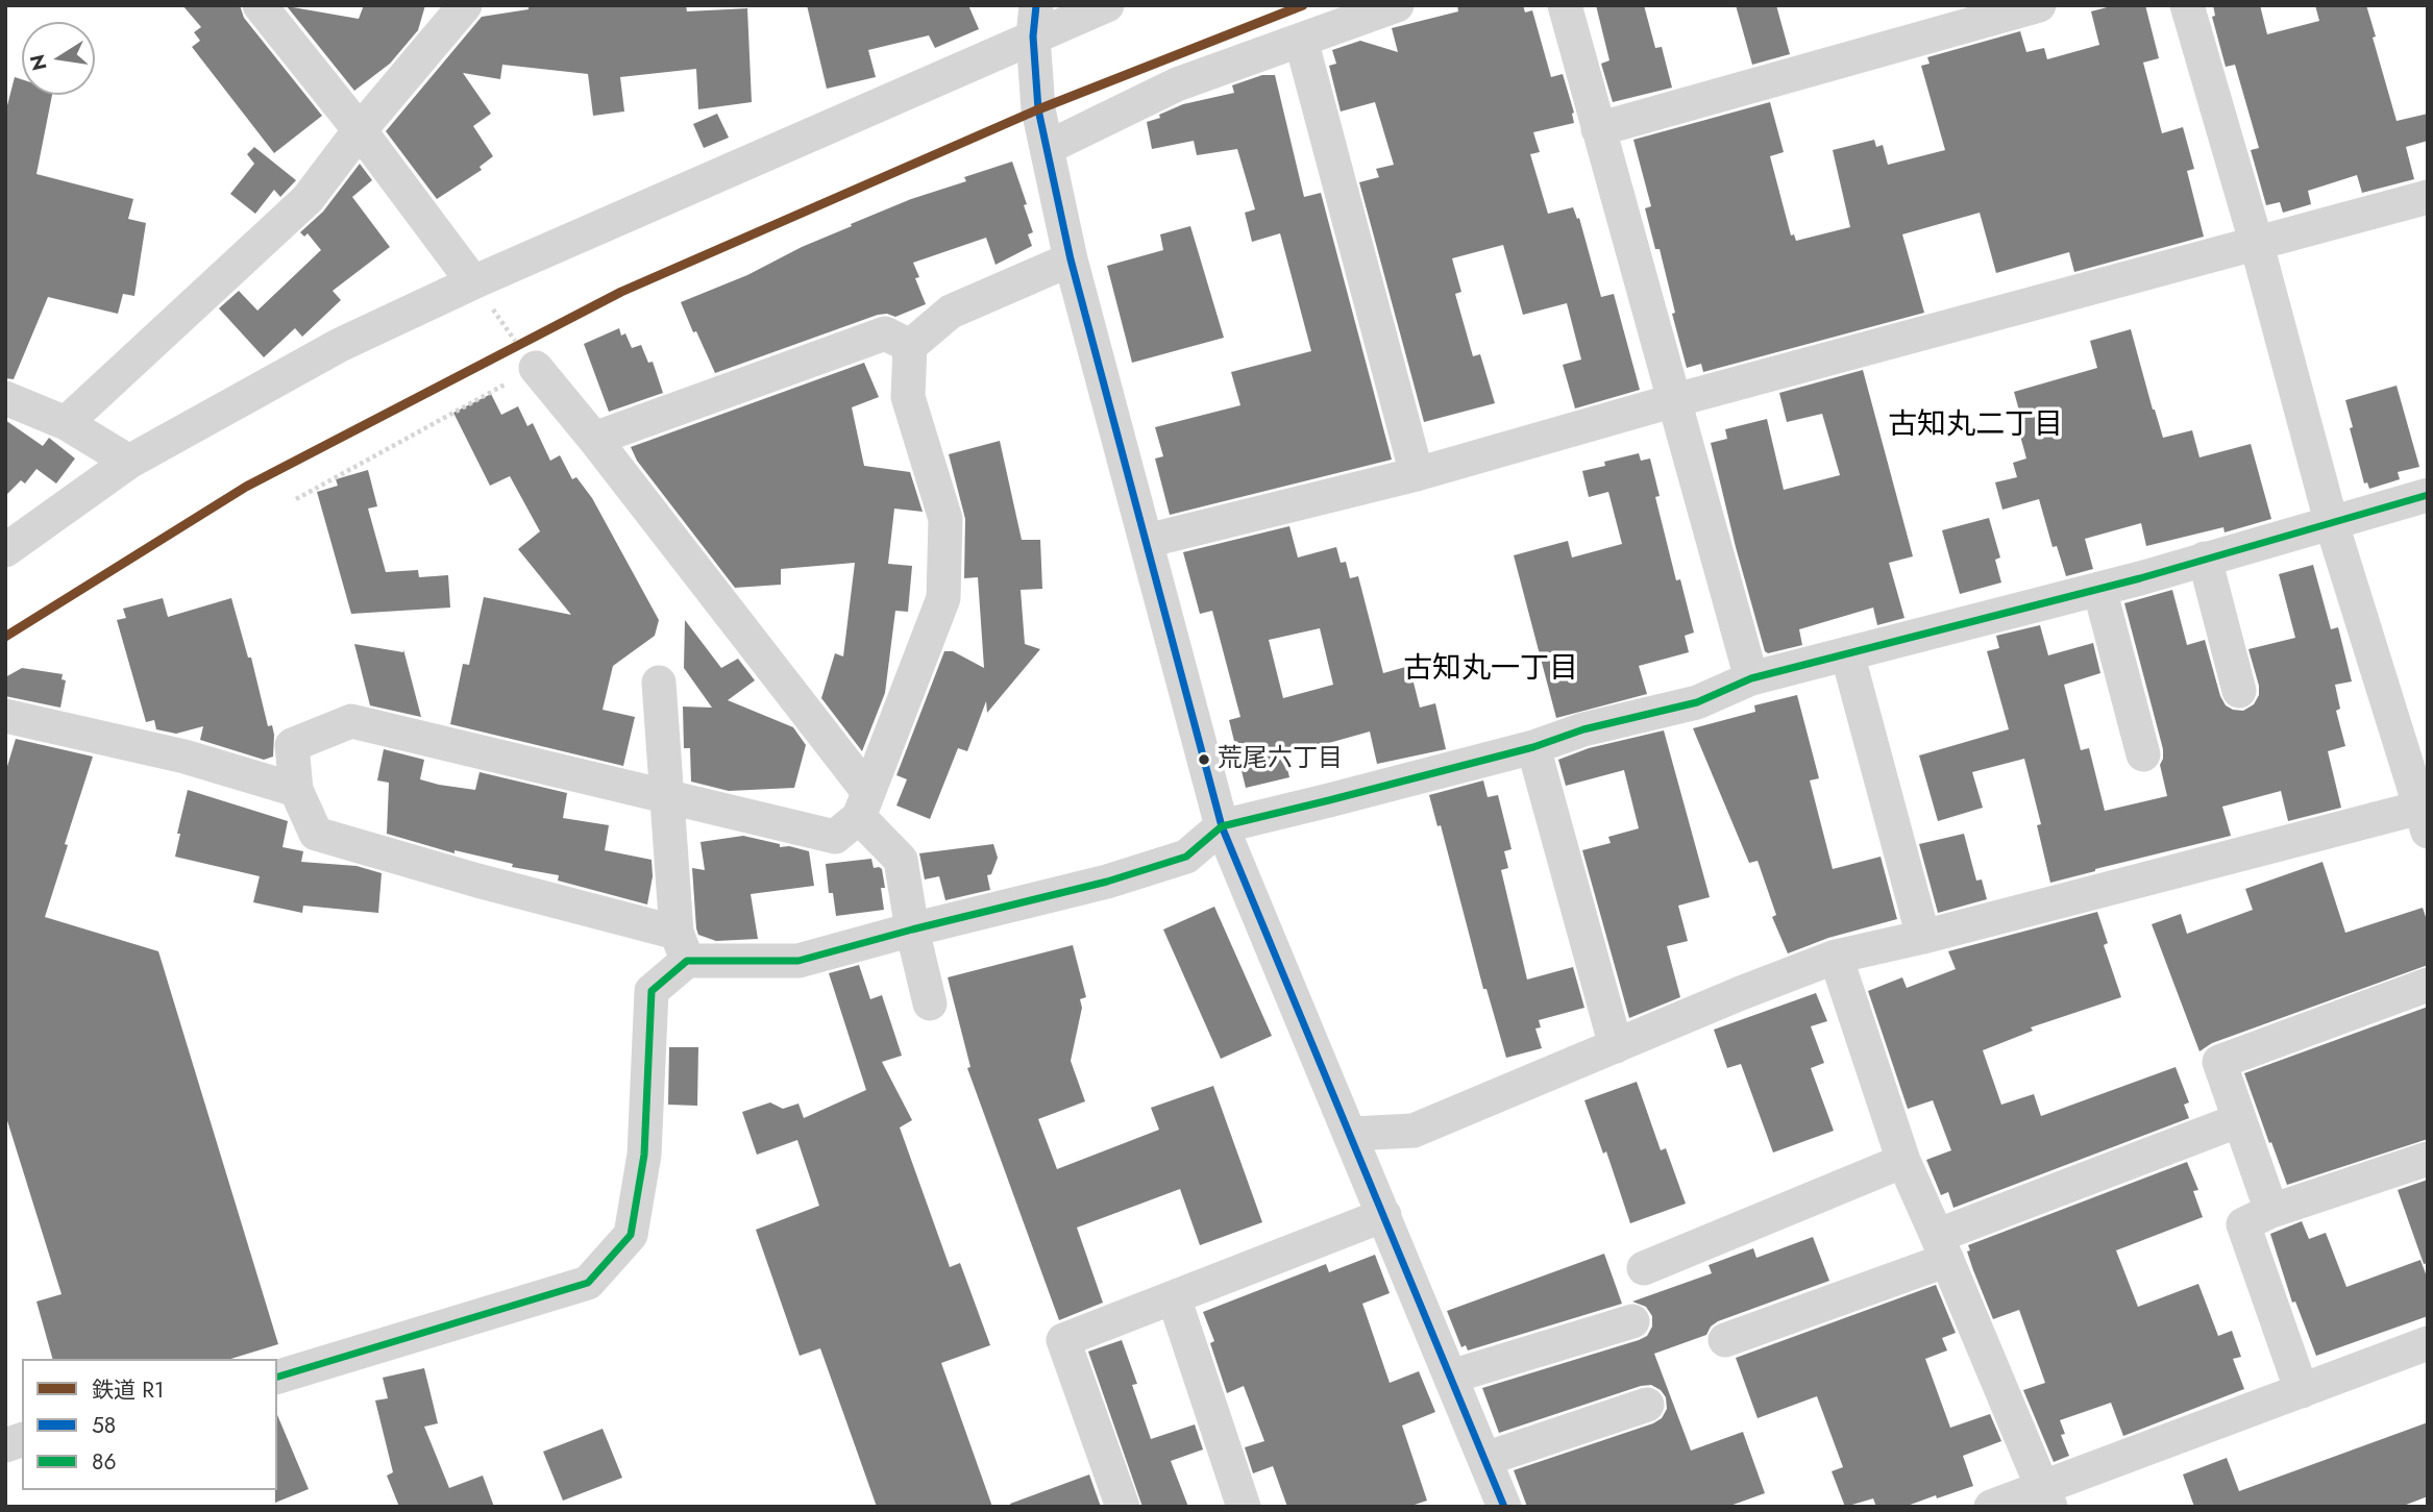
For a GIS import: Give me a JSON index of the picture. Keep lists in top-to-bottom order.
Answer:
{
  "districts": ["古知丸二丁目", "古知丸一丁目"],
  "places": ["荒尾六丁目"],
  "lines": ["rail line R1", "transit line 58", "transit line 86"],
  "legend": ["鉄道 R1", "58", "86"],
  "north": "left"
}
